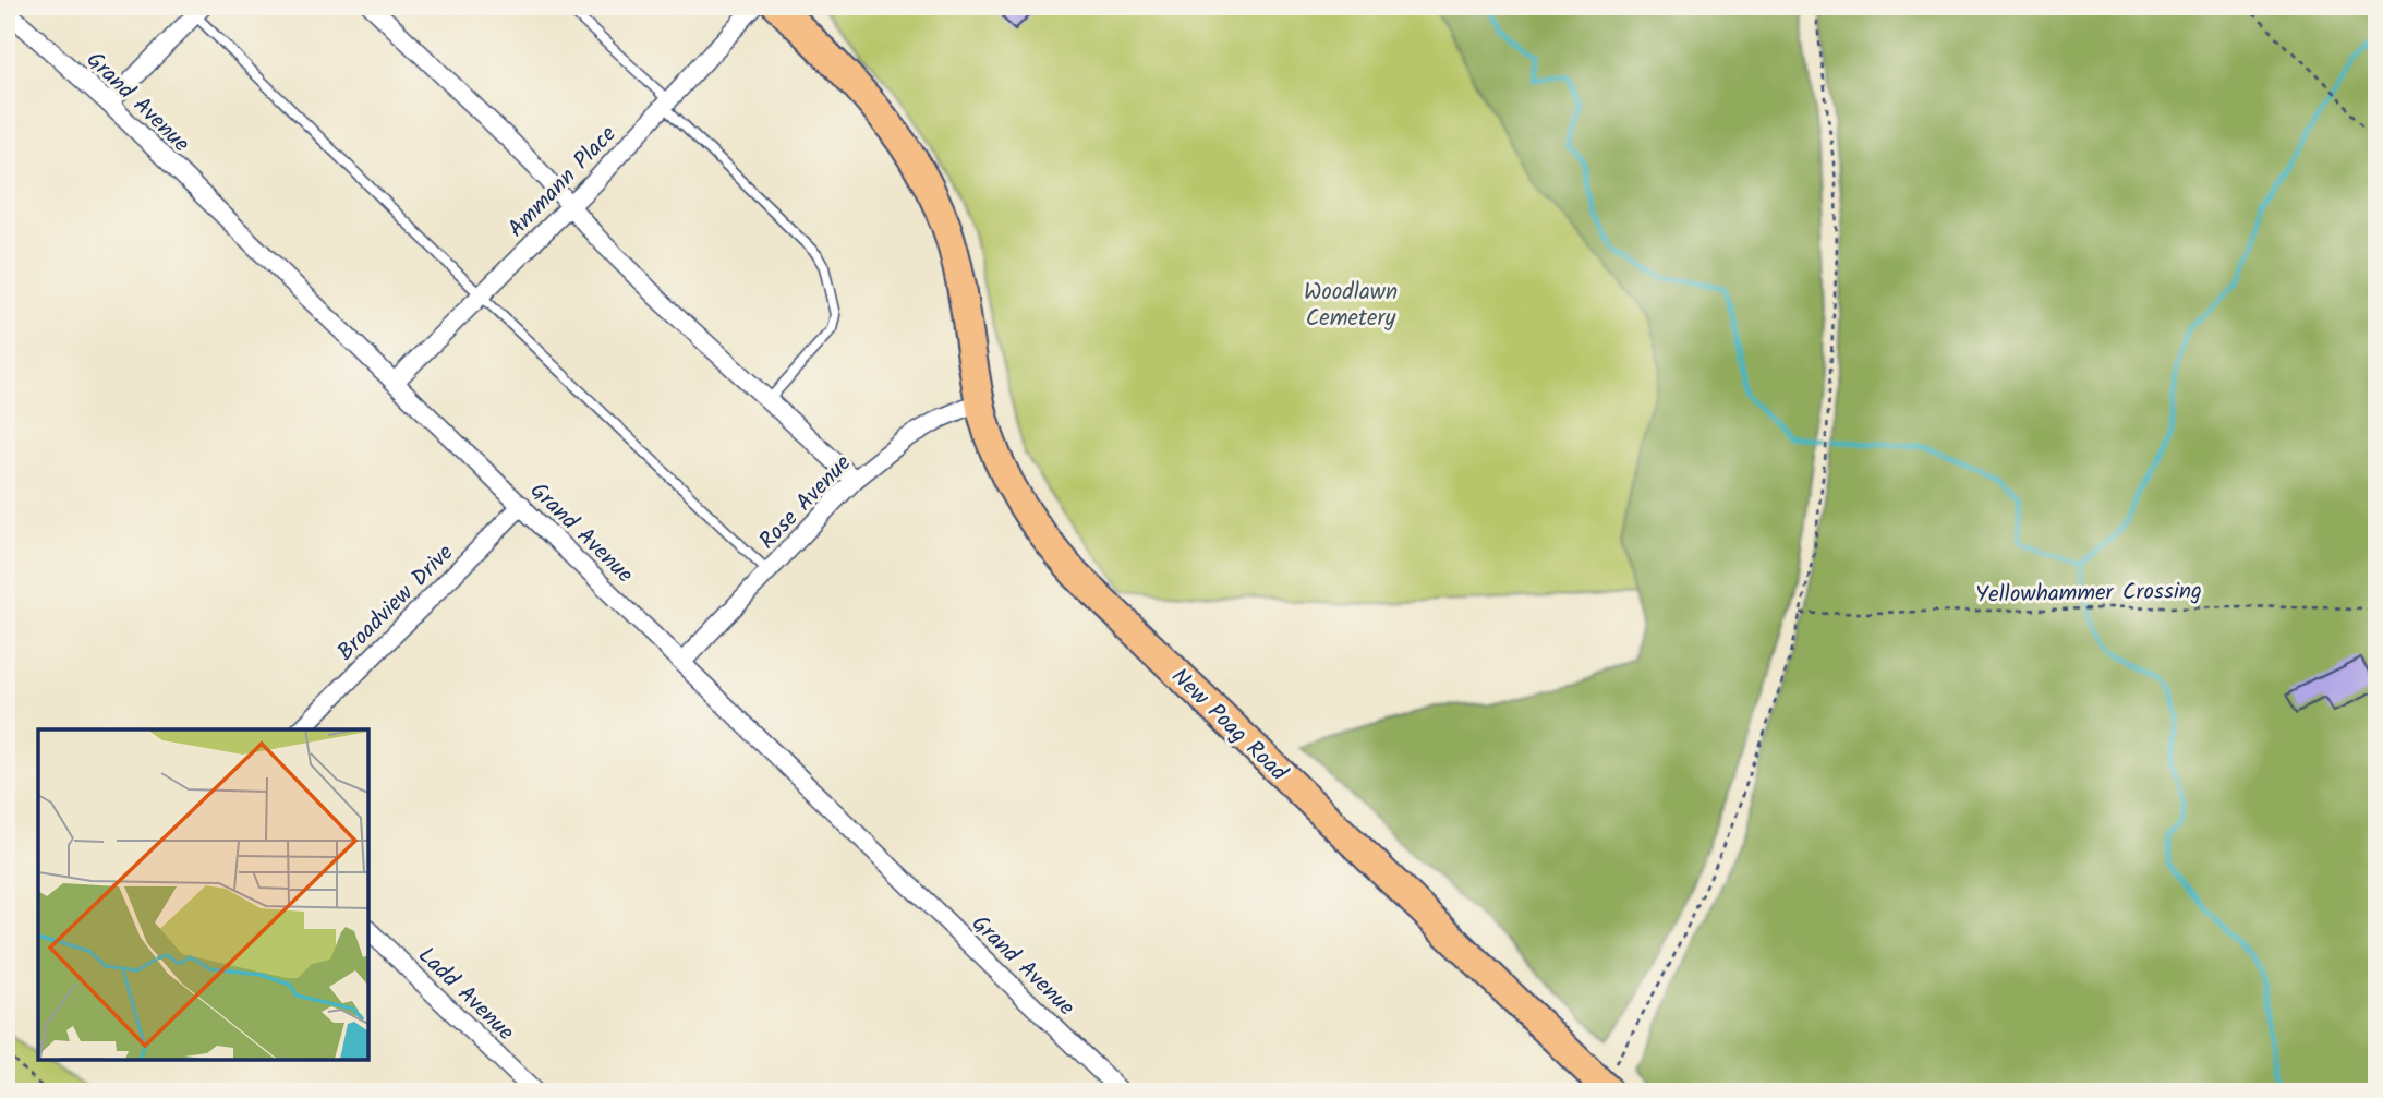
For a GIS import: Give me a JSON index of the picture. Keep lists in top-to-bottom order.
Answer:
{
  "streets": {
    "main road": ["New Poag Road"],
    "street": [
      "Grand Avenue",
      "Ammann Place",
      "Rose Avenue",
      "Broadview Drive",
      "Ladd Avenue"
    ],
    "path": ["Yellowhammer Crossing"]
  },
  "crossings": [
    ["Grand Avenue", "Ammann Place"],
    ["Grand Avenue", "Rose Avenue"],
    ["Grand Avenue", "Broadview Drive"],
    ["Rose Avenue", "New Poag Road"]
  ],
  "parks": ["Woodlawn Cemetery"]
}
